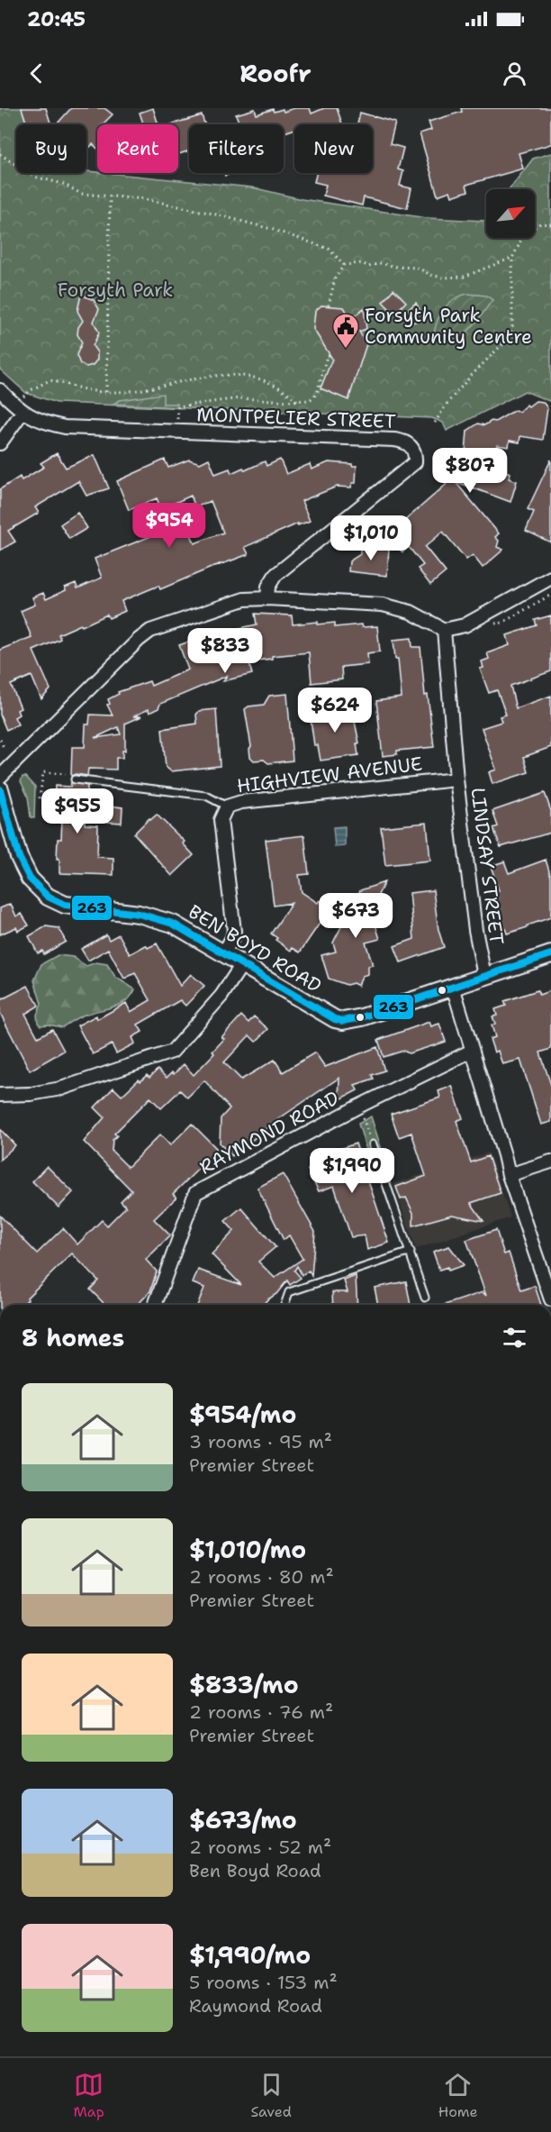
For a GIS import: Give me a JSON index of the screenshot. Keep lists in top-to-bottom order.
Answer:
{
  "streets": {
    "street": [
      "MONTPELIER STREET",
      "HIGHVIEW AVENUE",
      "LINDSAY STREET",
      "BEN BOYD ROAD",
      "RAYMOND ROAD"
    ]
  },
  "crossings": [
    ["HIGHVIEW AVENUE", "LINDSAY STREET"],
    ["HIGHVIEW AVENUE", "BEN BOYD ROAD"],
    ["LINDSAY STREET", "BEN BOYD ROAD"]
  ],
  "parks": ["Forsyth Park"],
  "places": {
    "public building": ["Forsyth Park Community Centre"]
  },
  "lines": ["transit line 263"],
  "north": "top right",
  "page": {
    "status": "20:45",
    "header": "Roofr",
    "chip": [
      "Buy",
      "Rent",
      "Filters",
      "New"
    ],
    "price": [
      "$807",
      "$954",
      "$1,010",
      "$833",
      "$624",
      "$955",
      "$673",
      "$1,990"
    ],
    "heading": "8 homes",
    "list": [
      {
        "name": "$954/mo",
        "note": "3 rooms · 95 m² · Premier Street"
      },
      {
        "name": "$1,010/mo",
        "note": "2 rooms · 80 m² · Premier Street"
      },
      {
        "name": "$833/mo",
        "note": "2 rooms · 76 m² · Premier Street"
      },
      {
        "name": "$673/mo",
        "note": "2 rooms · 52 m² · Ben Boyd Road"
      },
      {
        "name": "$1,990/mo",
        "note": "5 rooms · 153 m² · Raymond Road"
      }
    ],
    "tabs": ["Map", "Saved", "Home"]
  }
}
